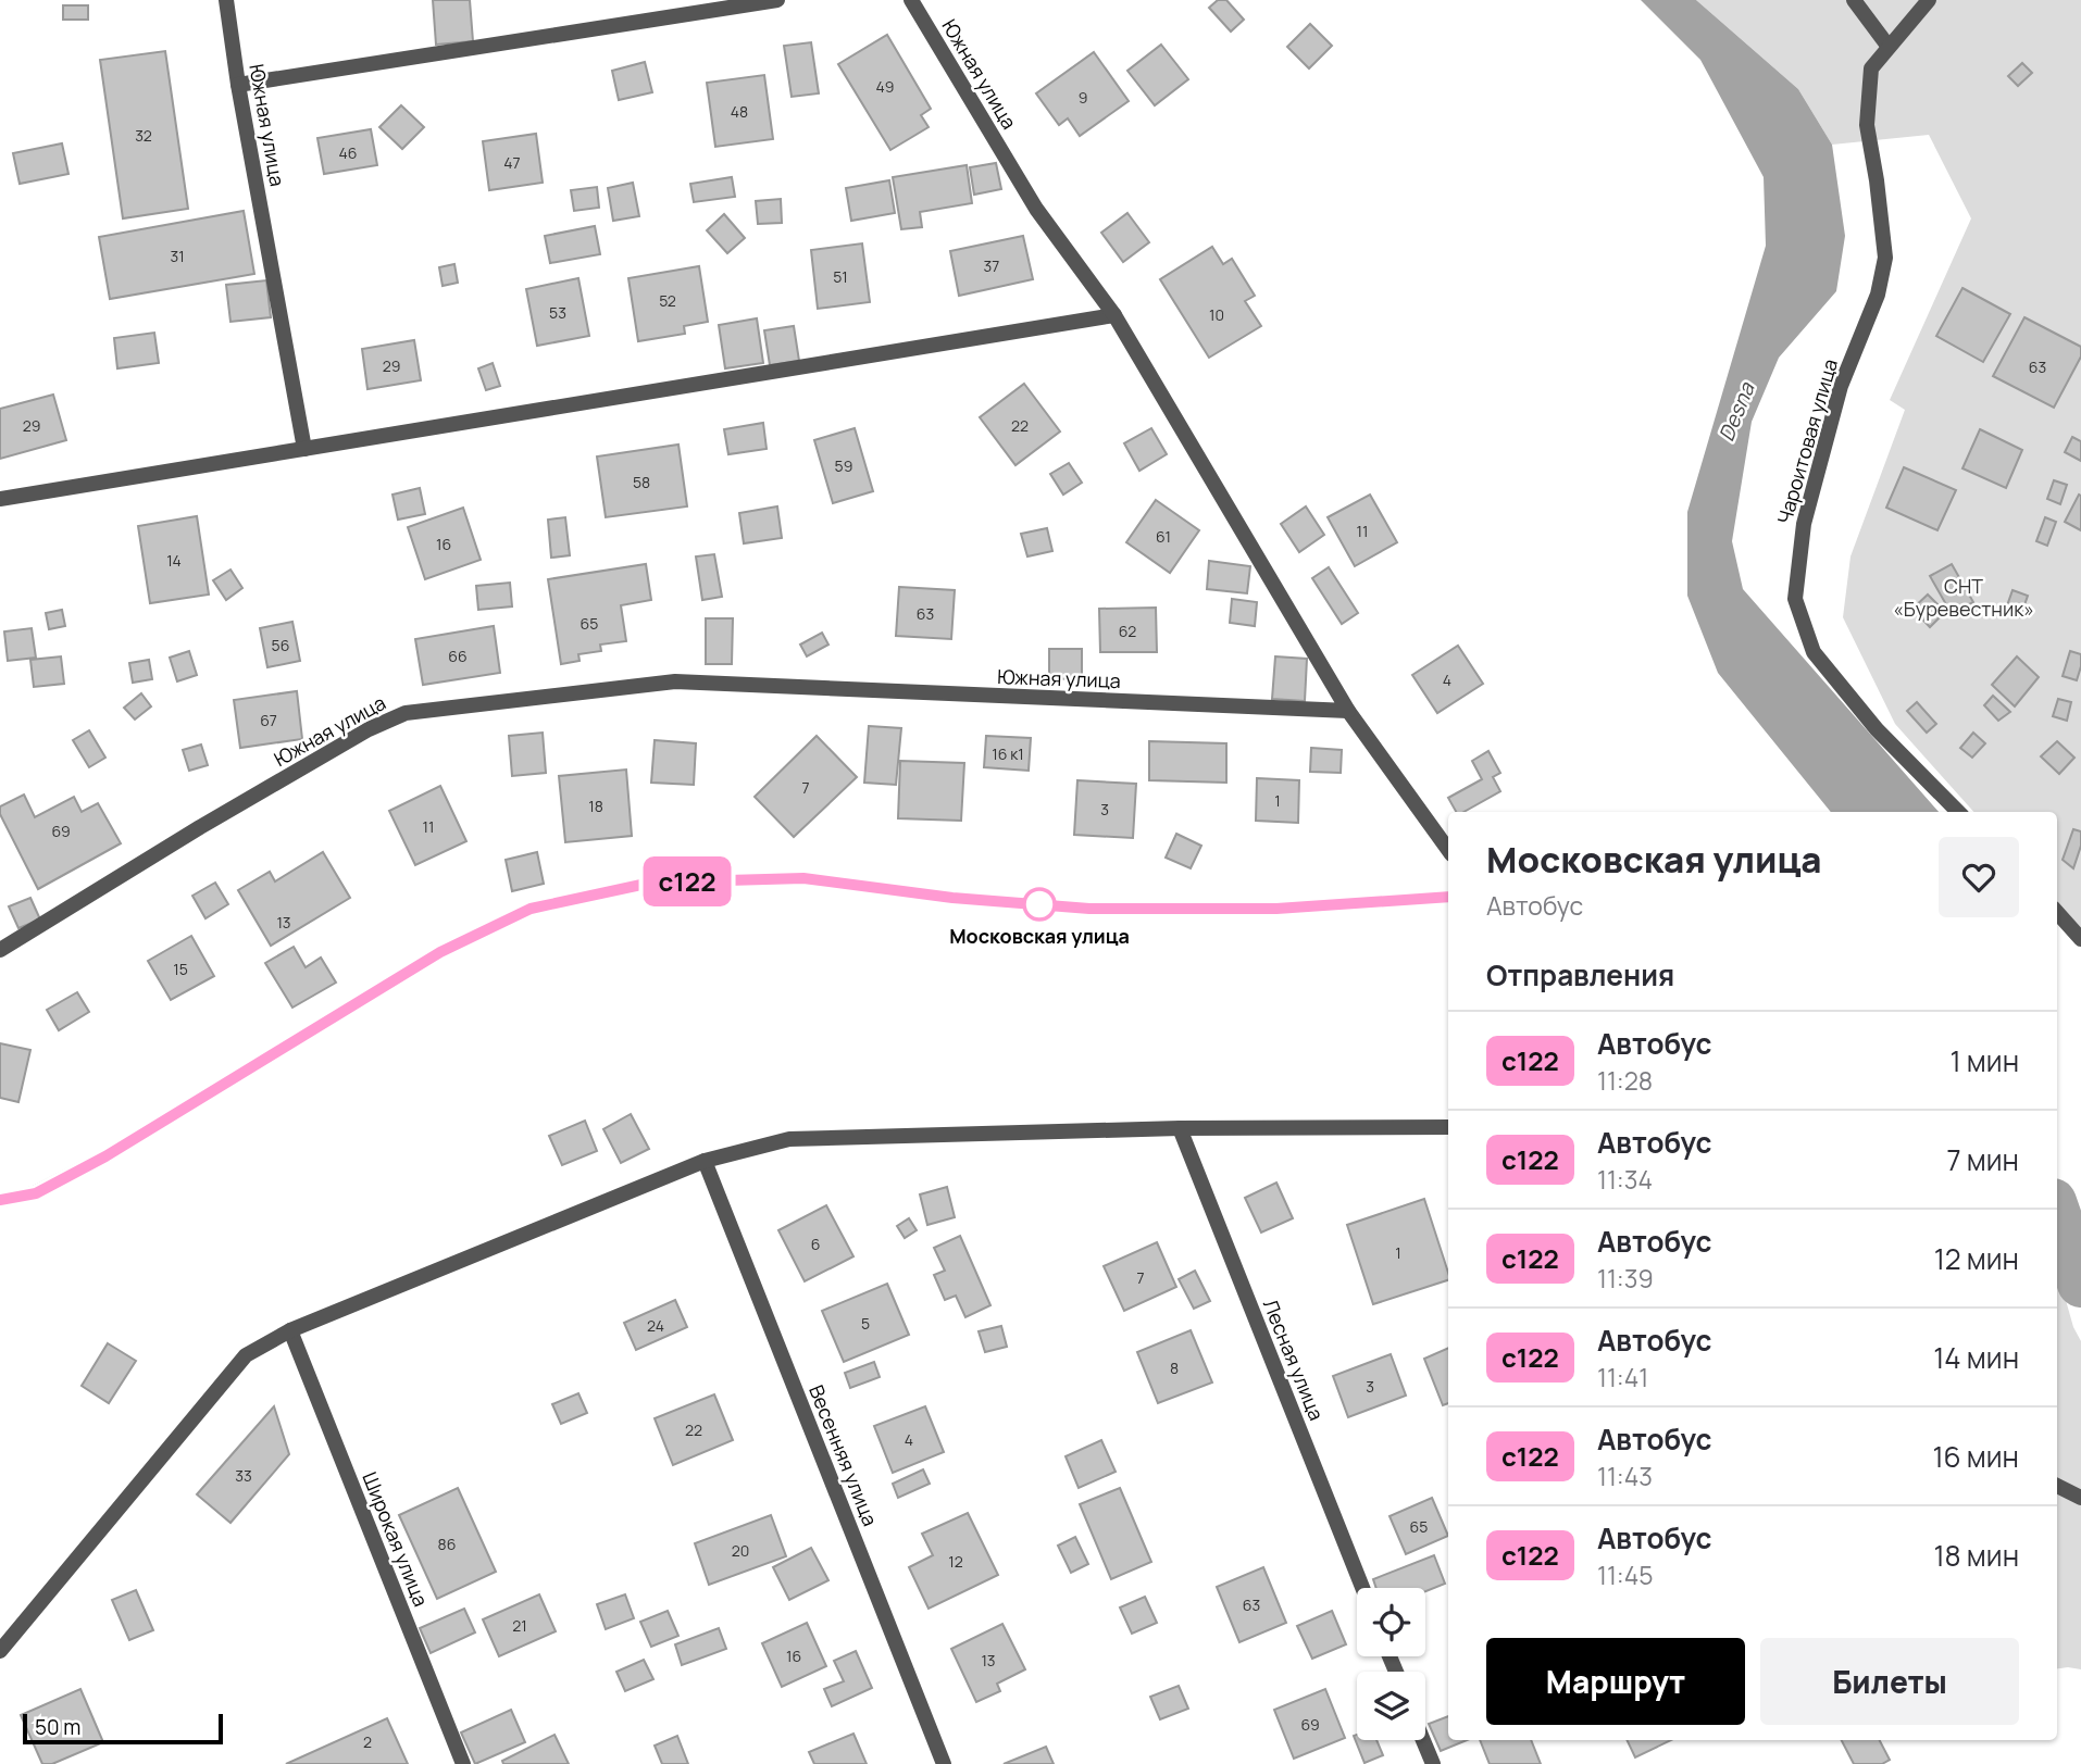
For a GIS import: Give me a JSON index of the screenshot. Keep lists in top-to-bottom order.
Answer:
{
  "streets": {
    "street": [
      "Южная улица",
      "Чароитовая улица",
      "Лесная улица",
      "Весенняя улица",
      "Широкая улица"
    ]
  },
  "water": ["Desna"],
  "parks": ["СНТ «Буревестник»"],
  "places": ["Московская улица"],
  "lines": ["bus line с122"],
  "house_numbers": [
    "49",
    "9",
    "48",
    "32",
    "46",
    "47",
    "31",
    "37",
    "51",
    "52",
    "53",
    "10",
    "29",
    "63",
    "29",
    "22",
    "59",
    "58",
    "11",
    "61",
    "16",
    "14",
    "63",
    "65",
    "62",
    "56",
    "66",
    "4",
    "67",
    "16 к1",
    "7",
    "1",
    "18",
    "3",
    "11",
    "69",
    "13",
    "15",
    "6",
    "1",
    "7",
    "5",
    "24",
    "8",
    "3",
    "22",
    "4",
    "33",
    "65",
    "86",
    "20",
    "12",
    "63",
    "21",
    "16",
    "13",
    "69",
    "2"
  ],
  "scale_bar": "50 m",
  "page": {
    "on_map": "с122",
    "heading": [
      ["Московская улица", "Автобус"],
      "Отправления"
    ],
    "list": [
      {
        "mark": "с122",
        "name": "Автобус",
        "note": "11:28",
        "value": "1 мин"
      },
      {
        "mark": "с122",
        "name": "Автобус",
        "note": "11:34",
        "value": "7 мин"
      },
      {
        "mark": "с122",
        "name": "Автобус",
        "note": "11:39",
        "value": "12 мин"
      },
      {
        "mark": "с122",
        "name": "Автобус",
        "note": "11:41",
        "value": "14 мин"
      },
      {
        "mark": "с122",
        "name": "Автобус",
        "note": "11:43",
        "value": "16 мин"
      },
      {
        "mark": "с122",
        "name": "Автобус",
        "note": "11:45",
        "value": "18 мин"
      }
    ],
    "buttons": ["Маршрут", "Билеты"],
    "scale": "50 m"
  }
}
